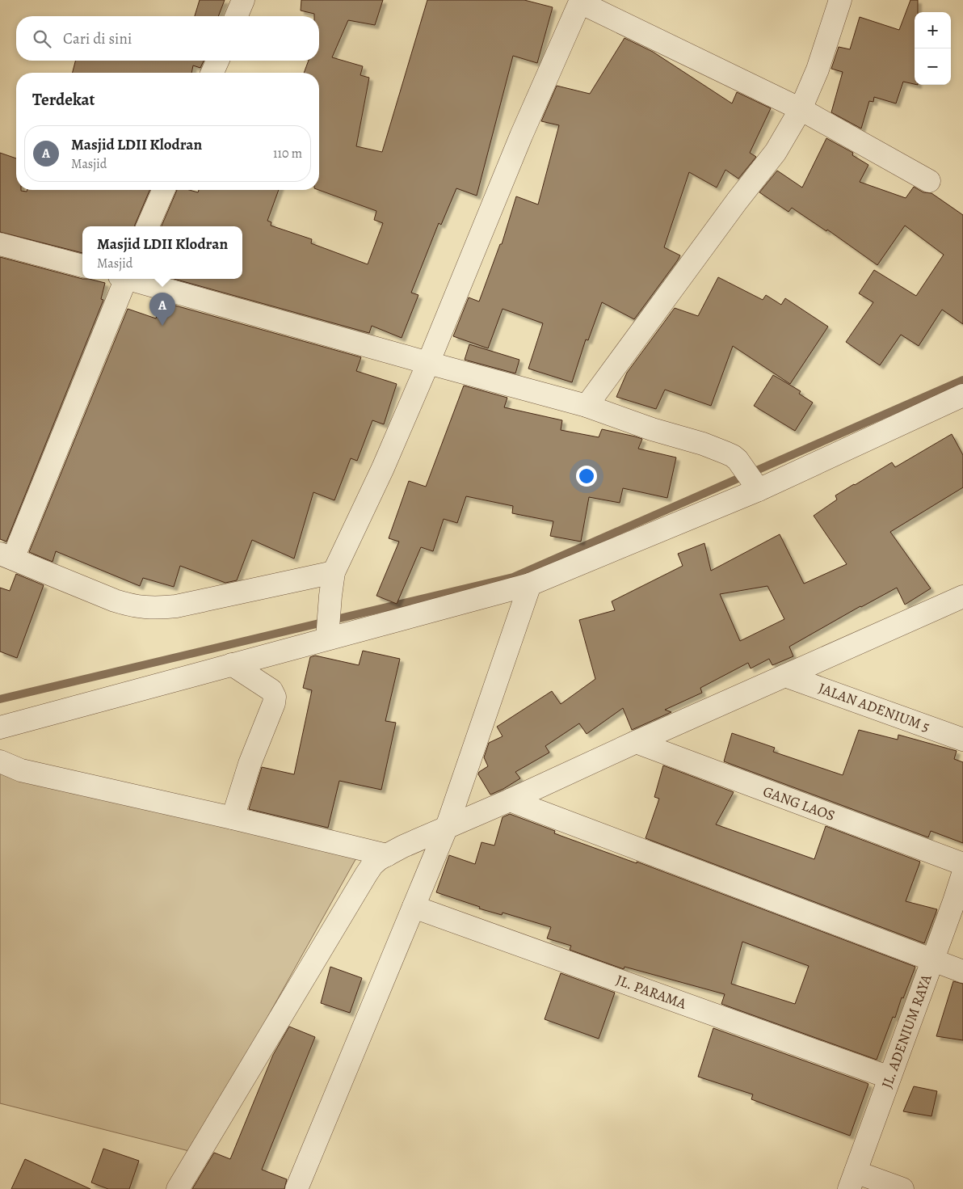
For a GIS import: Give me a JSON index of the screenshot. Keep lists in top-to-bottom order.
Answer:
{
  "streets": {
    "street": [
      "JALAN ADENIUM 5",
      "GANG LAOS",
      "JL. PARAMA",
      "JL. ADENIUM RAYA"
    ]
  },
  "crossings": [
    ["JL. PARAMA", "JL. ADENIUM RAYA"]
  ],
  "page": {
    "map_buttons": ["+", "−"],
    "search": "Cari di sini",
    "heading": "Terdekat",
    "list": [
      {
        "mark": "A",
        "name": "Masjid LDII Klodran",
        "note": "Masjid",
        "value": "110 m"
      }
    ],
    "popup": ["Masjid LDII Klodran", "Masjid"],
    "pins": "A"
  }
}
